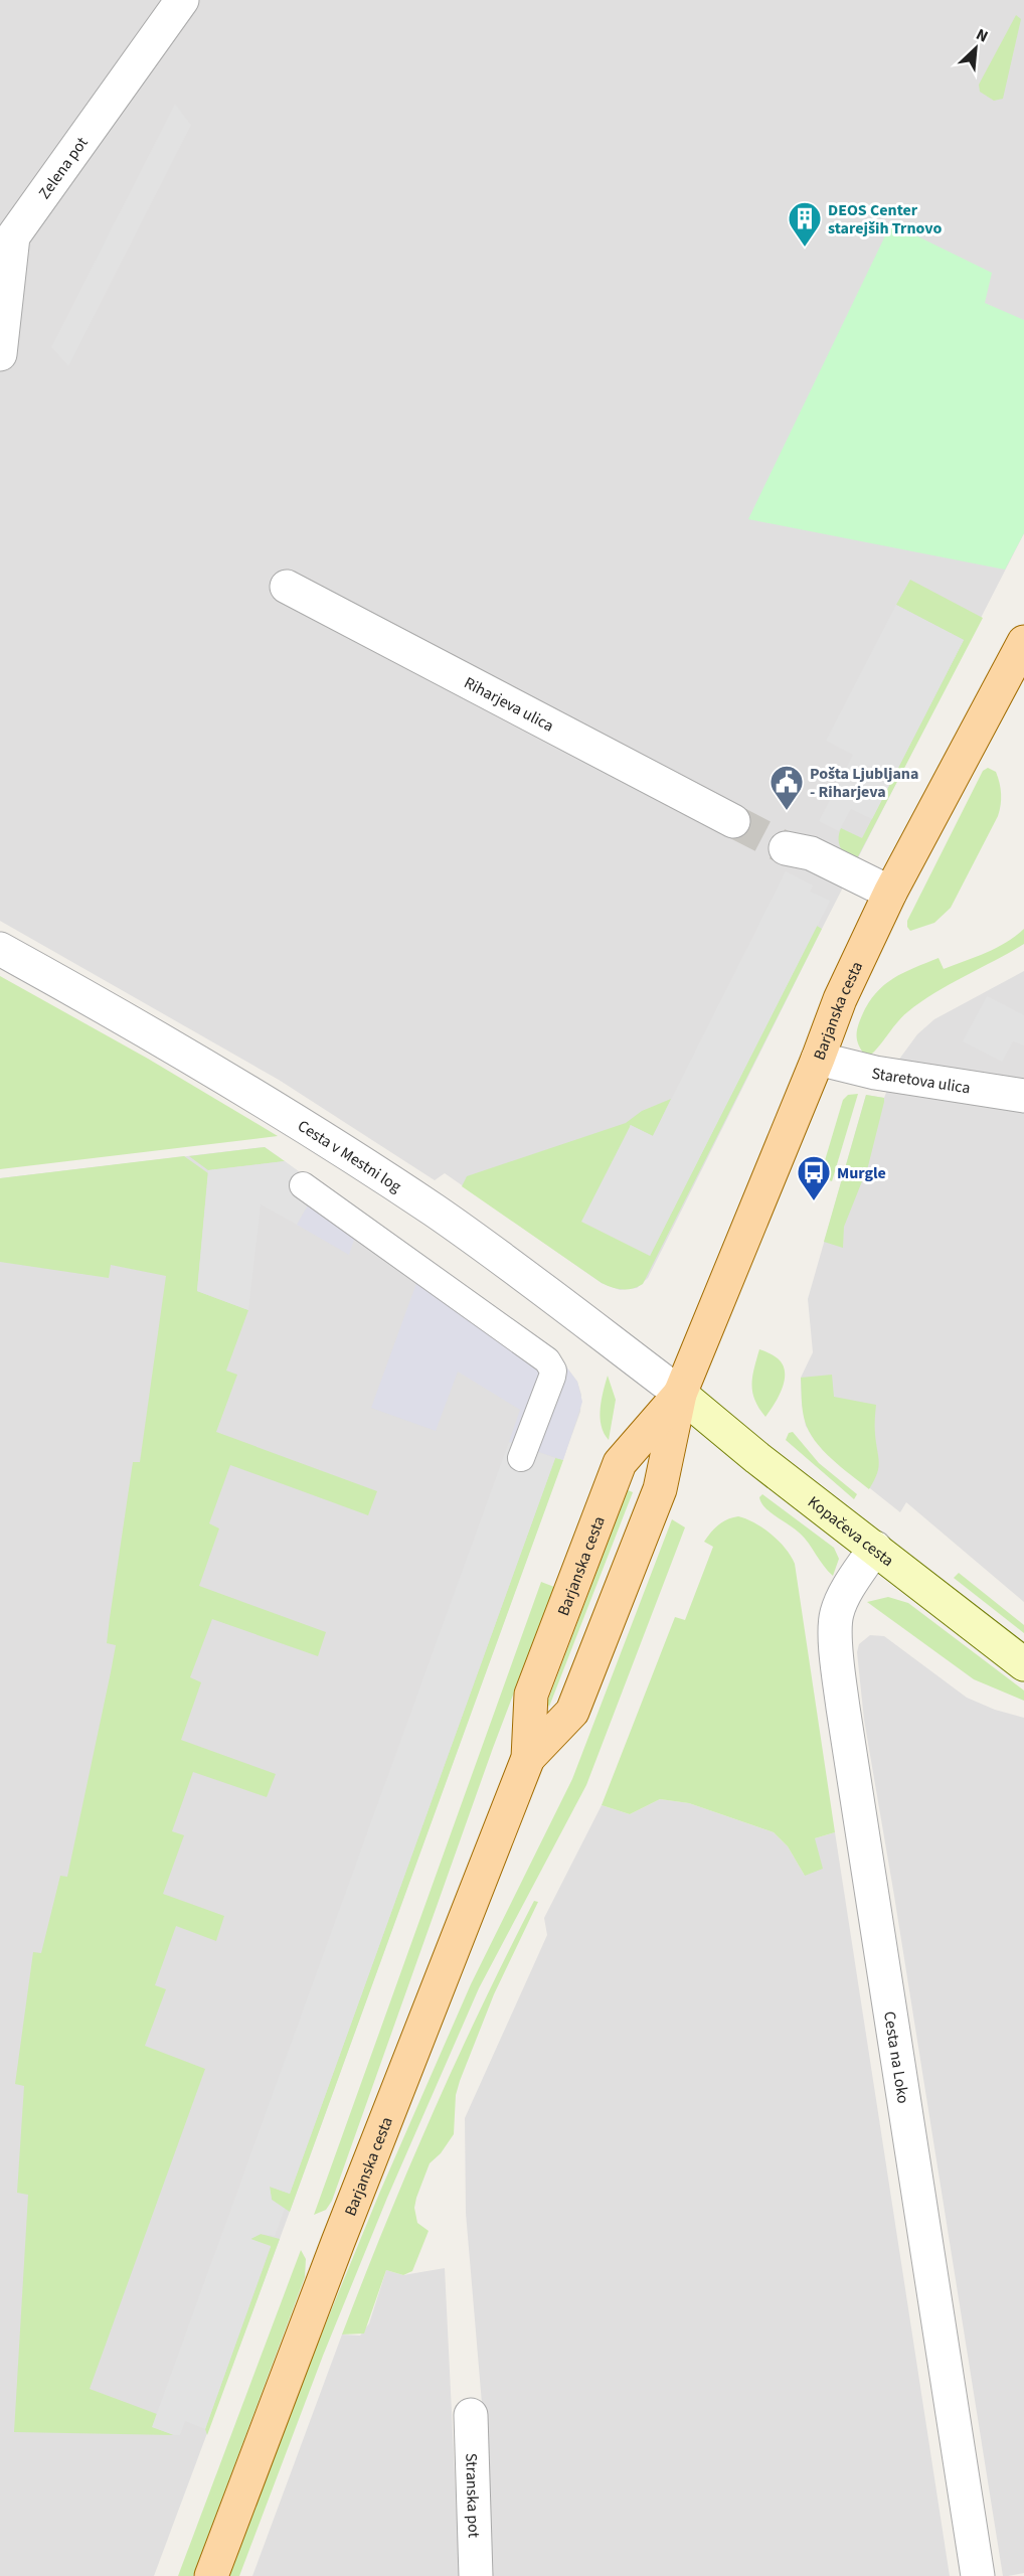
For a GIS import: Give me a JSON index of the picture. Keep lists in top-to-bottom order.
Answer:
{
  "streets": {
    "main road": ["Barjanska cesta", "Kopačeva cesta"],
    "street": [
      "Zelena pot",
      "Riharjeva ulica",
      "Staretova ulica",
      "Cesta v Mestni log",
      "Cesta na Loko",
      "Stranska pot"
    ]
  },
  "crossings": [
    ["Barjanska cesta", "Staretova ulica"],
    ["Barjanska cesta", "Cesta v Mestni log"],
    ["Barjanska cesta", "Kopačeva cesta"],
    ["Cesta v Mestni log", "Kopačeva cesta"],
    ["Kopačeva cesta", "Cesta na Loko"]
  ],
  "places": {
    "building": ["DEOS Center starejših Trnovo"],
    "public building": ["Pošta Ljubljana - Riharjeva"],
    "bus stop": ["Murgle"]
  },
  "north": "top right"
}
